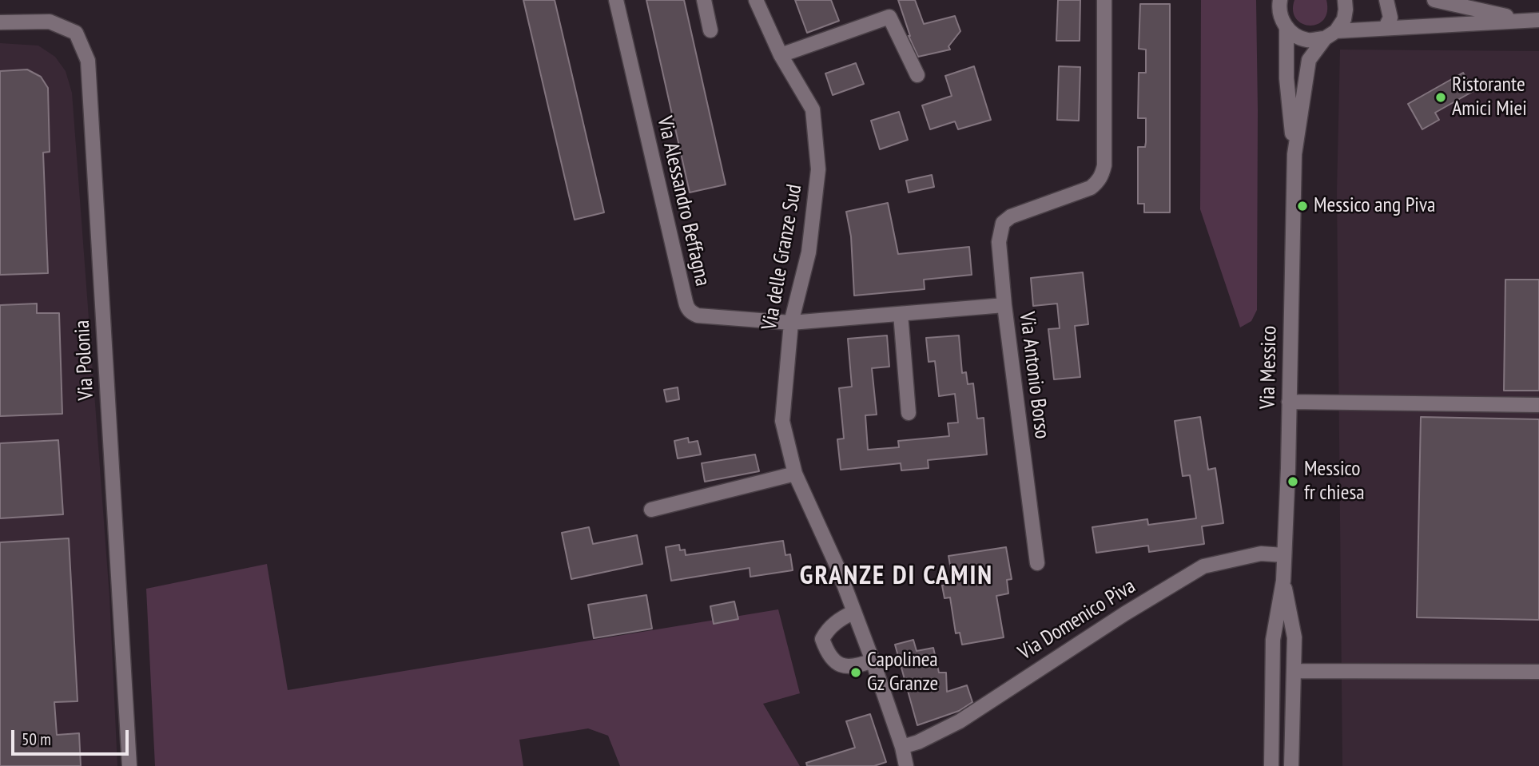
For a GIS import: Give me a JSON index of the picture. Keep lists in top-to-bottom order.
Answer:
{
  "streets": {
    "street": [
      "Via Alessandro Beffagna",
      "Via delle Granze Sud",
      "Via Polonia",
      "Via Messico",
      "Via Antonio Borso",
      "Via Domenico Piva"
    ]
  },
  "crossings": [
    ["Via Alessandro Beffagna", "Via delle Granze Sud"],
    ["Via Alessandro Beffagna", "Via Antonio Borso"],
    ["Via delle Granze Sud", "Via Antonio Borso"],
    ["Via delle Granze Sud", "Via Domenico Piva"],
    ["Via Messico", "Via Domenico Piva"]
  ],
  "districts": ["GRANZE DI CAMIN"],
  "places": [
    "Ristorante Amici Miei",
    "Messico ang Piva",
    "Messico fr chiesa",
    "Capolinea Gz Granze"
  ],
  "scale_bar": "50 m"
}
